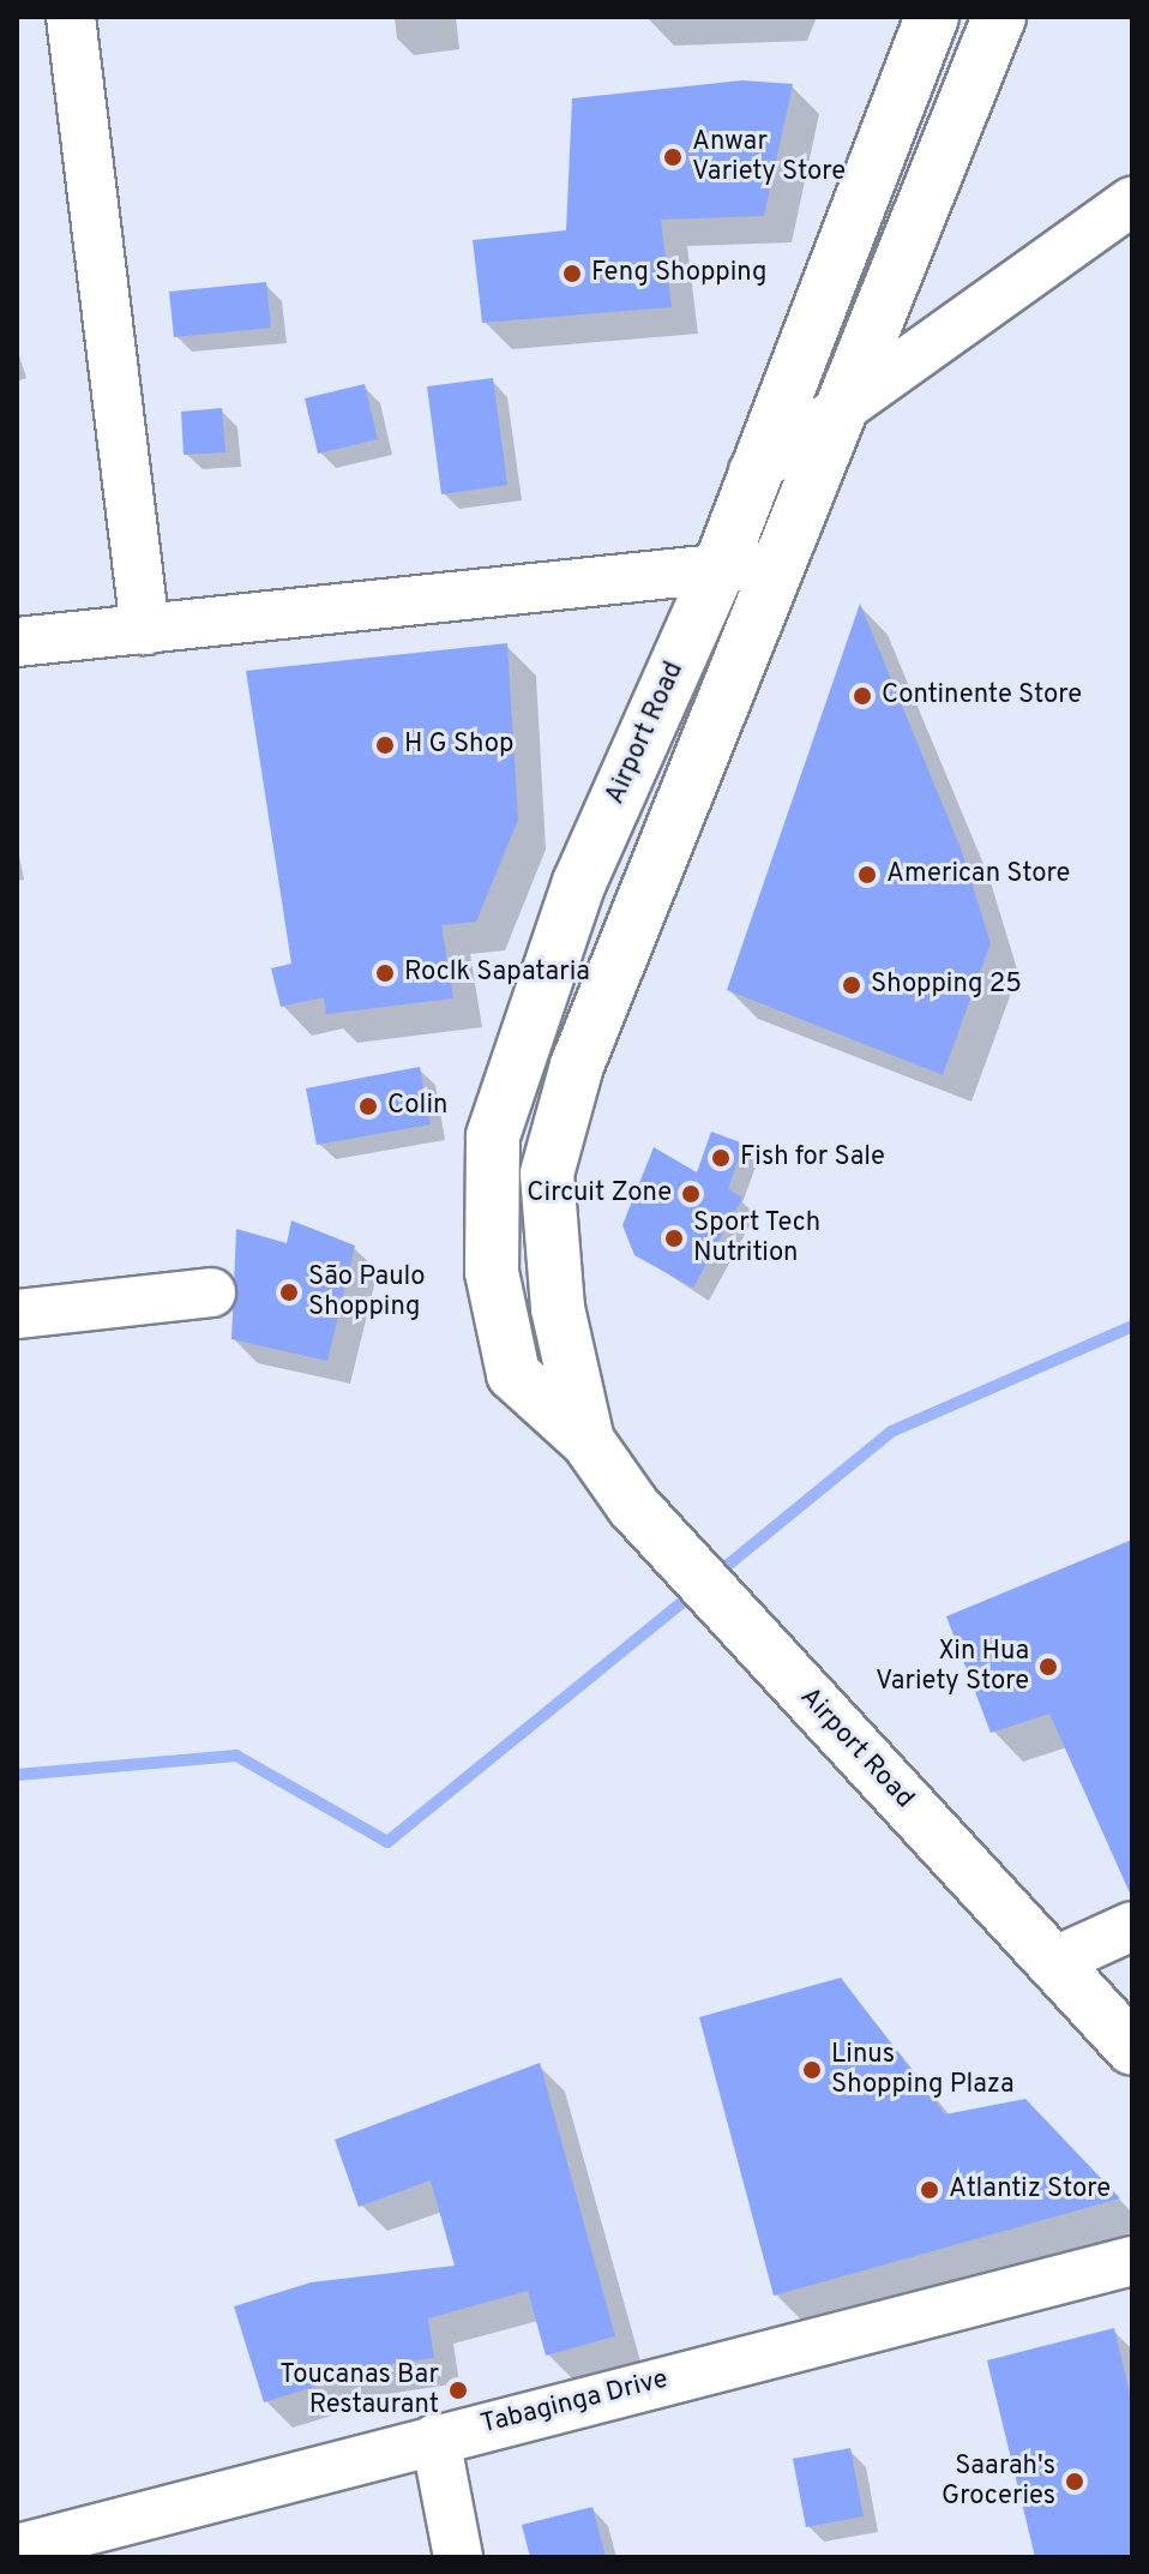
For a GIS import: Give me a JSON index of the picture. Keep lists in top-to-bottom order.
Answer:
{
  "streets": {
    "street": ["Airport Road", "Tabaginga Drive"]
  },
  "places": [
    "Anwar Variety Store",
    "Feng Shopping",
    "Continente Store",
    "H G Shop",
    "American Store",
    "Roclk Sapataria",
    "Shopping 25",
    "Colin",
    "Fish for Sale",
    "Circuit Zone",
    "Sport Tech Nutrition",
    "São Paulo Shopping",
    "Xin Hua Variety Store",
    "Linus Shopping Plaza",
    "Atlantiz Store",
    "Toucanas Bar Restaurant",
    "Saarah's Groceries"
  ]
}
